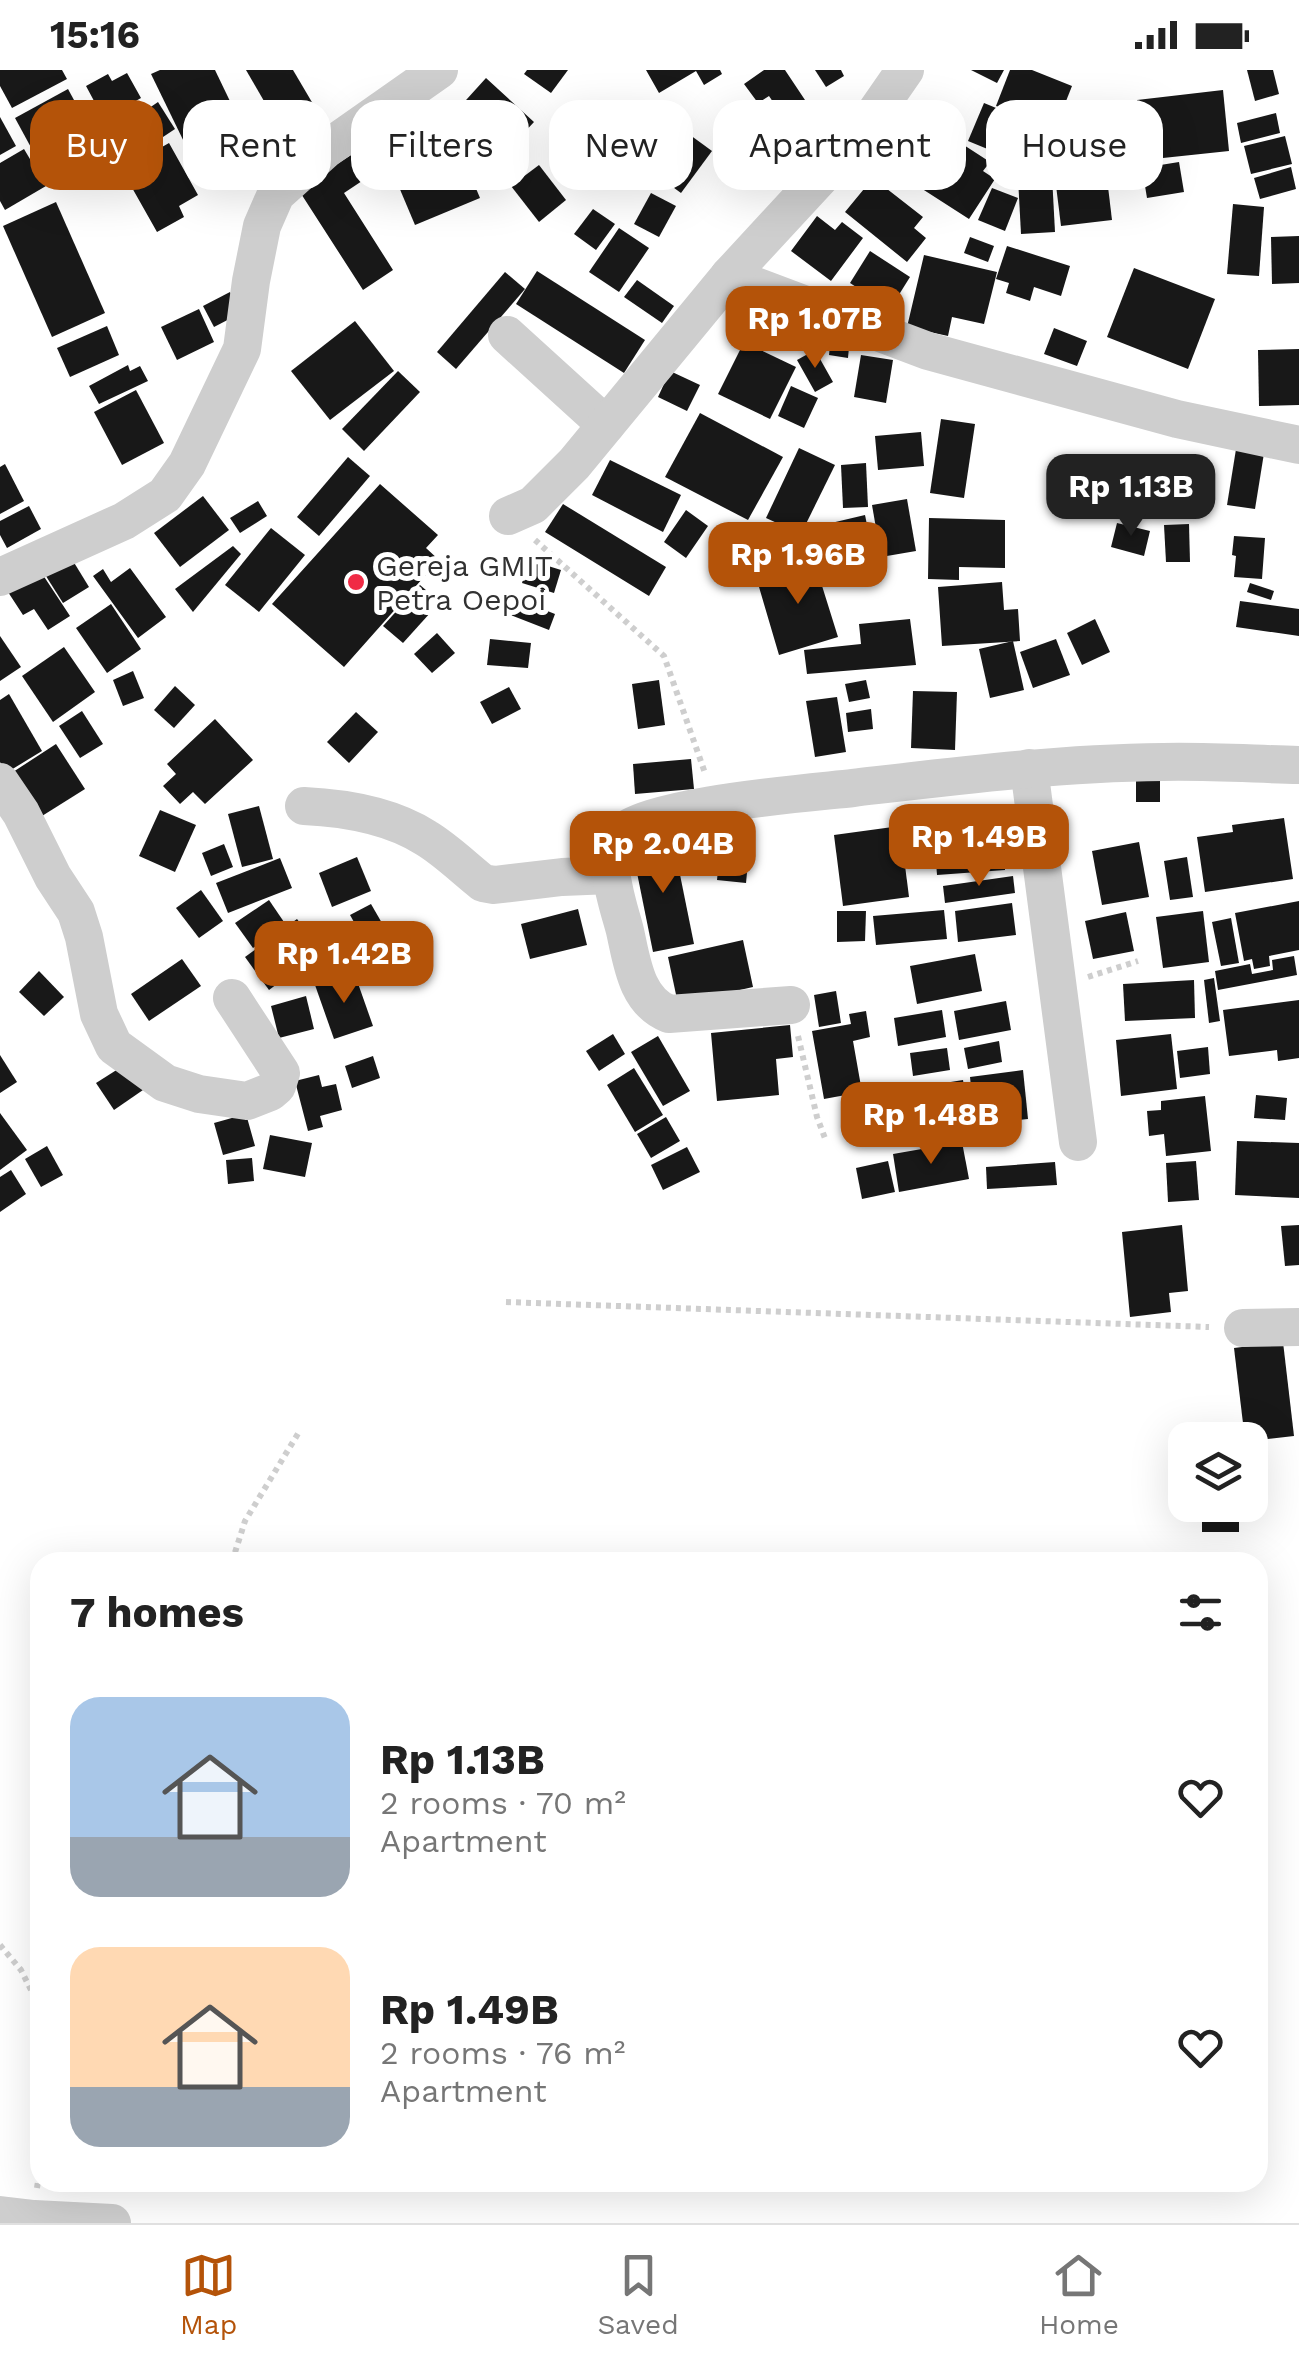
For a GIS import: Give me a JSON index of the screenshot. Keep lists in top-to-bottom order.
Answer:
{
  "places": ["Gereja GMIT Petra Oepoi"],
  "page": {
    "status": "15:16",
    "chip": [
      "Buy",
      "Rent",
      "Filters",
      "New",
      "Apartment",
      "House"
    ],
    "price": [
      "Rp 1.07B",
      "Rp 1.13B",
      "Rp 1.96B",
      "Rp 1.49B",
      "Rp 2.04B",
      "Rp 1.42B",
      "Rp 1.48B"
    ],
    "heading": "7 homes",
    "list": [
      {
        "name": "Rp 1.13B",
        "note": "2 rooms · 70 m² · Apartment"
      },
      {
        "name": "Rp 1.49B",
        "note": "2 rooms · 76 m² · Apartment"
      }
    ],
    "tabs": ["Map", "Saved", "Home"]
  }
}
